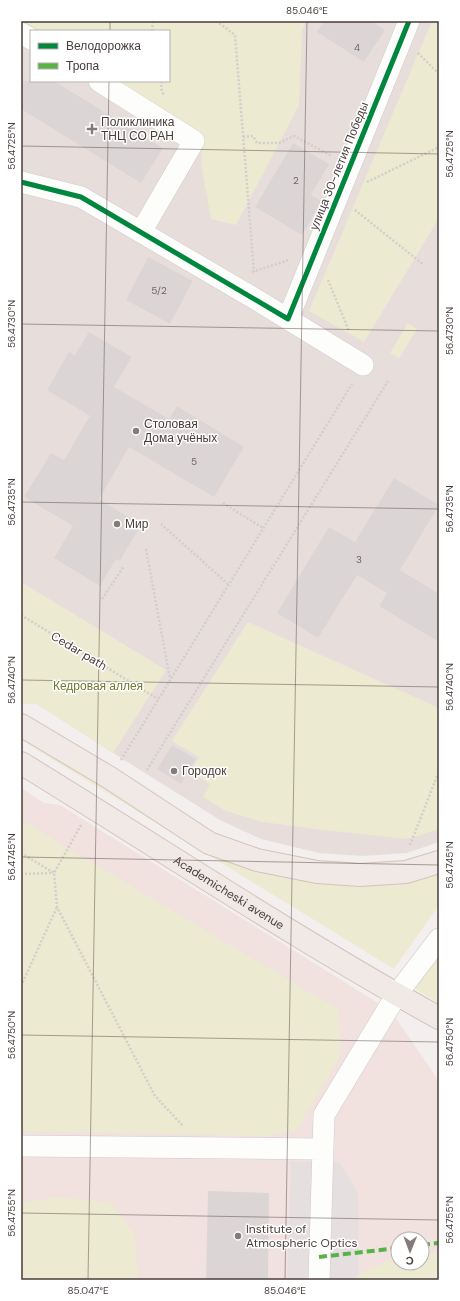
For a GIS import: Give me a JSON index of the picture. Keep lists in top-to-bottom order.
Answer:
{
  "streets": {
    "main road": ["Academicheski avenue"],
    "street": ["улица 30-летия Победы"],
    "path": ["Cedar path"]
  },
  "parks": ["Кедровая аллея"],
  "places": {
    "health": ["Поликлиника ТНЦ СО РАН"],
    "other": [
      "Столовая Дома учёных",
      "Мир",
      "Городок",
      "Institute of Atmospheric Optics"
    ]
  },
  "house_numbers": [
    "4",
    "2",
    "5/2",
    "5",
    "3"
  ],
  "legend": ["Велодорожка", "Тропа"],
  "north": "bottom",
  "coordinates": [
    "85.046°E",
    "56.4725°N",
    "56.4730°N",
    "56.4735°N",
    "56.4740°N",
    "56.4745°N",
    "56.4750°N",
    "56.4755°N",
    "85.047°E"
  ]
}
